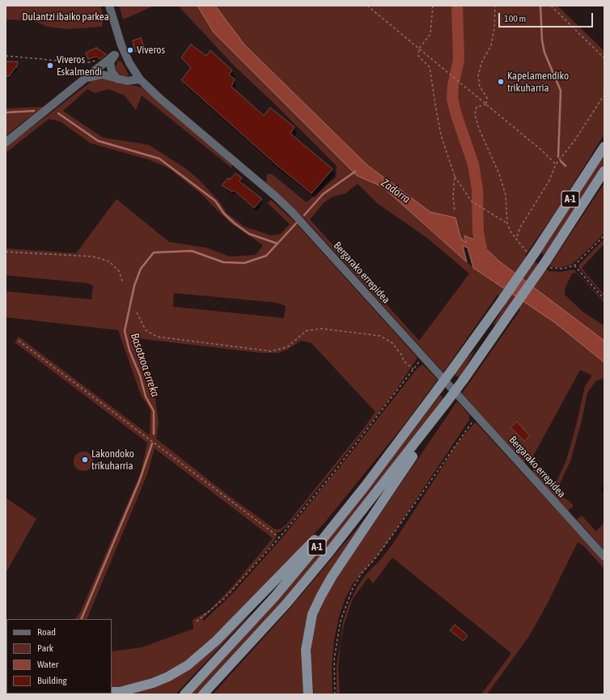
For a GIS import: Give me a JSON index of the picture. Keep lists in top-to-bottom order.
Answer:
{
  "streets": {
    "highway": ["A-1"],
    "street": ["Bergarako errepidea"]
  },
  "water": ["Zadorra", "Basotxoa erreka"],
  "parks": ["Dulantzi ibaiko parkea"],
  "places": [
    "Viveros",
    "Viveros Eskalmendi",
    "Kapelamendiko trikuharria",
    "Lakondoko trikuharria"
  ],
  "legend": [
    "Road",
    "Park",
    "Water",
    "Building"
  ],
  "scale_bar": "100 m"
}
